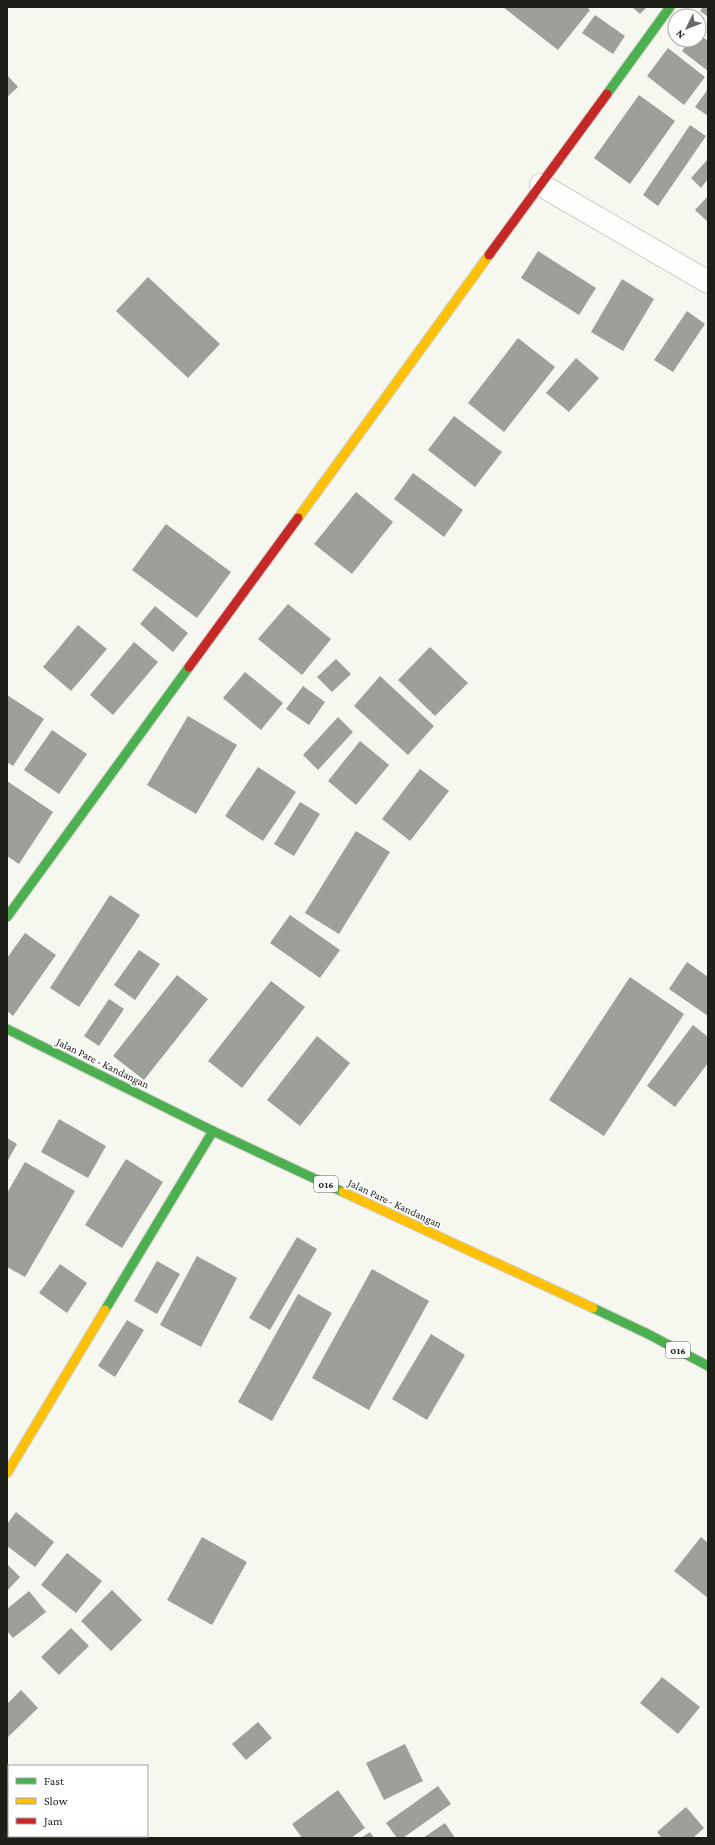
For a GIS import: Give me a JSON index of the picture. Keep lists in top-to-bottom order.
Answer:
{
  "streets": {
    "street": ["Jalan Pare - Kandangan", "016"]
  },
  "legend": ["Fast", "Slow", "Jam"],
  "north": "bottom left"
}
